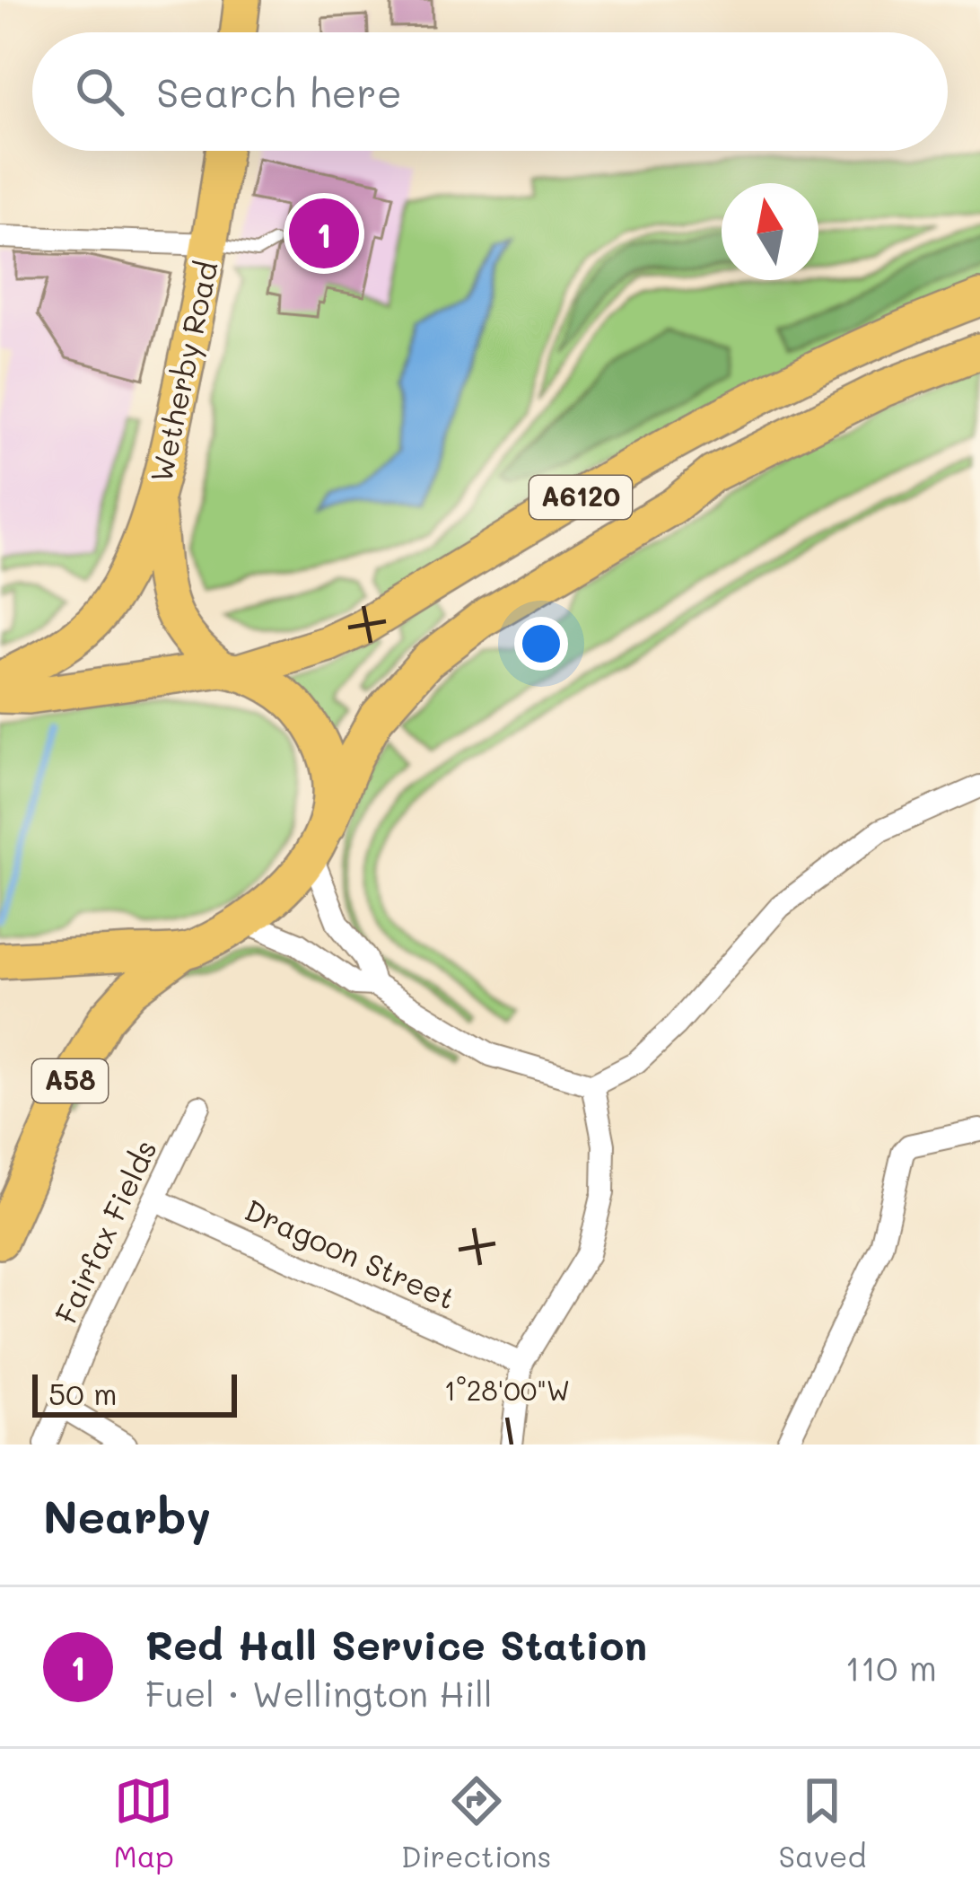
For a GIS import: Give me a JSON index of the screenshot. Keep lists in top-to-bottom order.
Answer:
{
  "streets": {
    "main road": ["Wetherby Road", "A6120", "A58"],
    "street": ["Fairfax Fields", "Dragoon Street"]
  },
  "crossings": [
    ["Wetherby Road", "A6120"],
    ["Fairfax Fields", "Dragoon Street"]
  ],
  "scale_bar": "50 m",
  "north": "top",
  "page": {
    "search": "Search here",
    "pins": "1",
    "scale": "50 m",
    "heading": "Nearby",
    "list": [
      {
        "mark": "1",
        "name": "Red Hall Service Station",
        "note": "Fuel · Wellington Hill",
        "value": "110 m"
      }
    ],
    "nav": ["Map", "Directions", "Saved"]
  },
  "coordinates": ["1°28'00\"W"]
}
